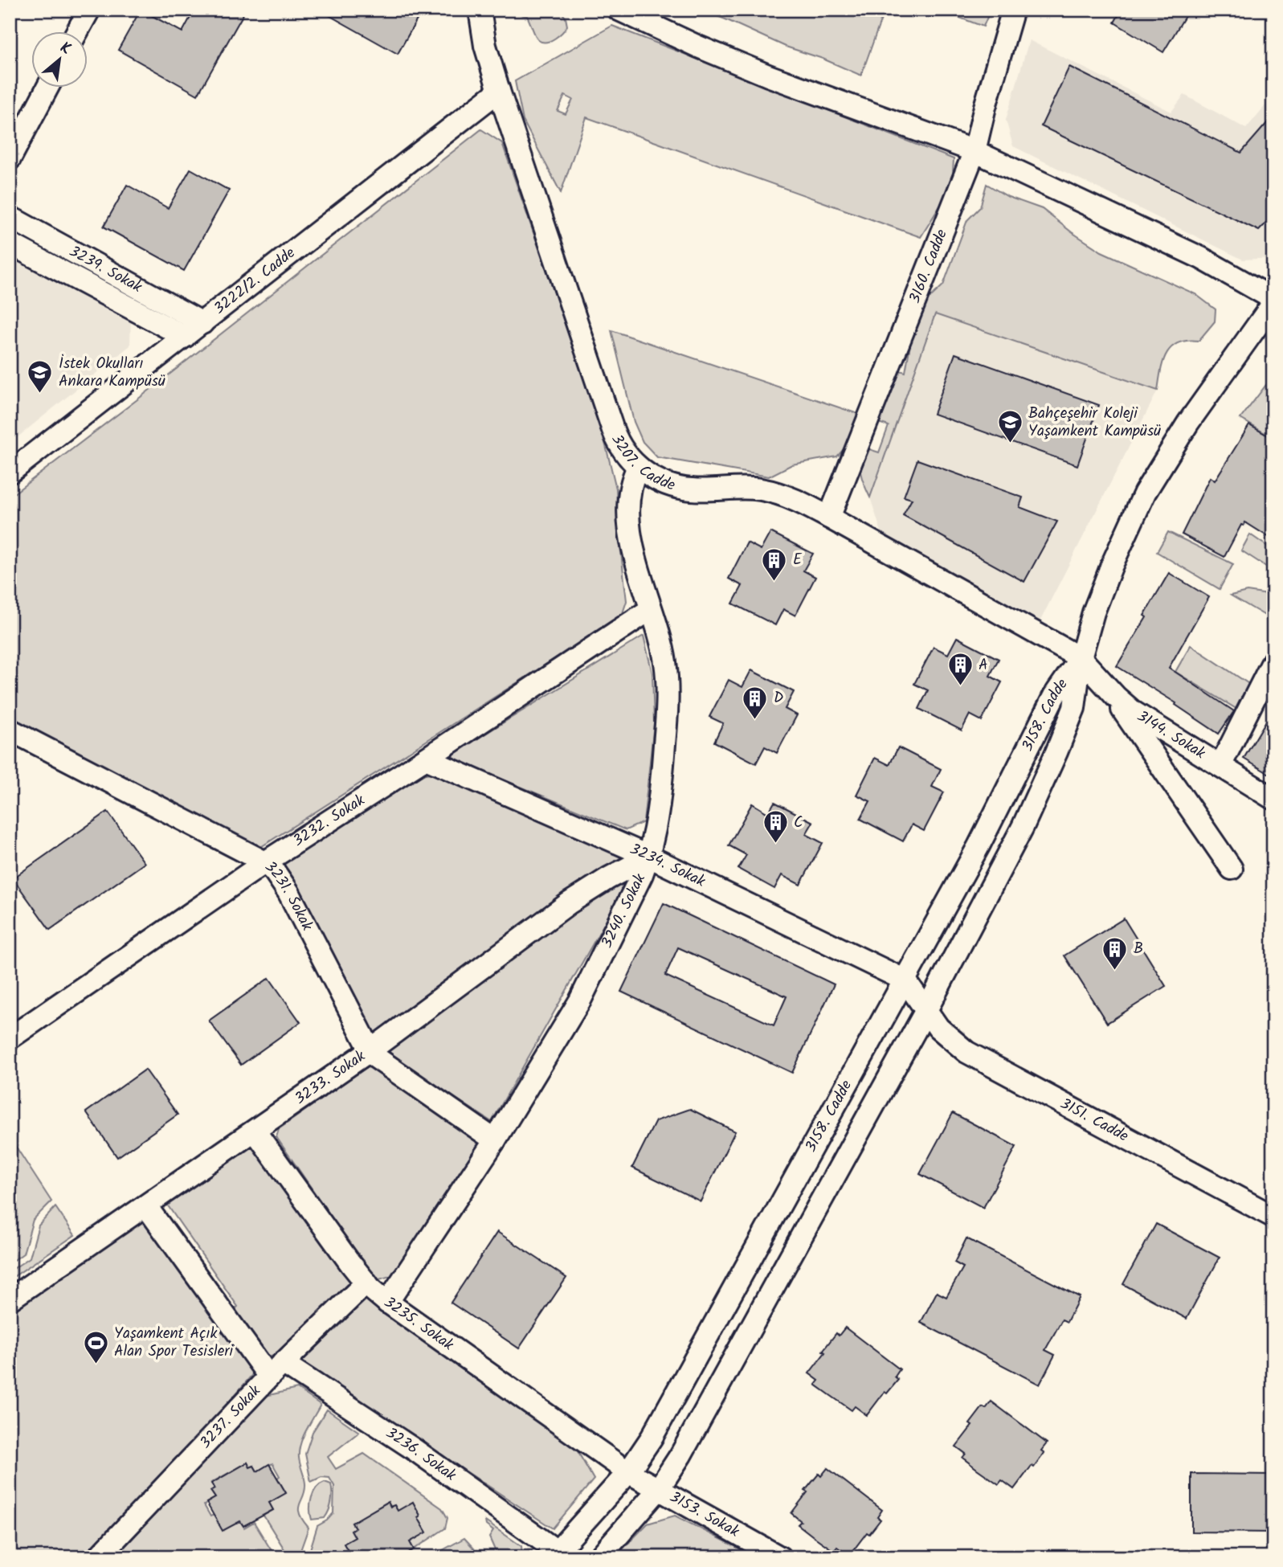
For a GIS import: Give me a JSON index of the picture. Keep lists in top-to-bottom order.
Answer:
{
  "streets": {
    "street": [
      "3160. Cadde",
      "3239. Sokak",
      "3222/2. Cadde",
      "3207. Cadde",
      "3158. Cadde",
      "3144. Sokak",
      "3232. Sokak",
      "3234. Sokak",
      "3231. Sokak",
      "3240. Sokak",
      "3233. Sokak",
      "3151. Cadde",
      "3235. Sokak",
      "3237. Sokak",
      "3236. Sokak",
      "3153. Sokak"
    ]
  },
  "crossings": [
    ["3160. Cadde", "3207. Cadde"],
    ["3239. Sokak", "3222/2. Cadde"],
    ["3222/2. Cadde", "3207. Cadde"],
    ["3207. Cadde", "3158. Cadde"],
    ["3207. Cadde", "3144. Sokak"],
    ["3207. Cadde", "3240. Sokak"],
    ["3158. Cadde", "3144. Sokak"],
    ["3158. Cadde", "3234. Sokak"],
    ["3158. Cadde", "3151. Cadde"],
    ["3158. Cadde", "3235. Sokak"],
    ["3158. Cadde", "3236. Sokak"],
    ["3158. Cadde", "3153. Sokak"],
    ["3232. Sokak", "3234. Sokak"],
    ["3232. Sokak", "3231. Sokak"],
    ["3232. Sokak", "3240. Sokak"],
    ["3234. Sokak", "3240. Sokak"],
    ["3234. Sokak", "3233. Sokak"],
    ["3234. Sokak", "3151. Cadde"],
    ["3231. Sokak", "3240. Sokak"],
    ["3231. Sokak", "3233. Sokak"],
    ["3240. Sokak", "3233. Sokak"],
    ["3240. Sokak", "3235. Sokak"],
    ["3233. Sokak", "3235. Sokak"],
    ["3233. Sokak", "3236. Sokak"],
    ["3235. Sokak", "3237. Sokak"],
    ["3235. Sokak", "3153. Sokak"],
    ["3237. Sokak", "3236. Sokak"]
  ],
  "places": {
    "school or university": ["İstek Okulları Ankara Kampüsü", "Bahçeşehir Koleji Yaşamkent Kampüsü"],
    "building": [
      "E",
      "A",
      "D",
      "C",
      "B"
    ],
    "sports": ["Yaşamkent Açık Alan Spor Tesisleri"]
  },
  "north": "top right"
}
